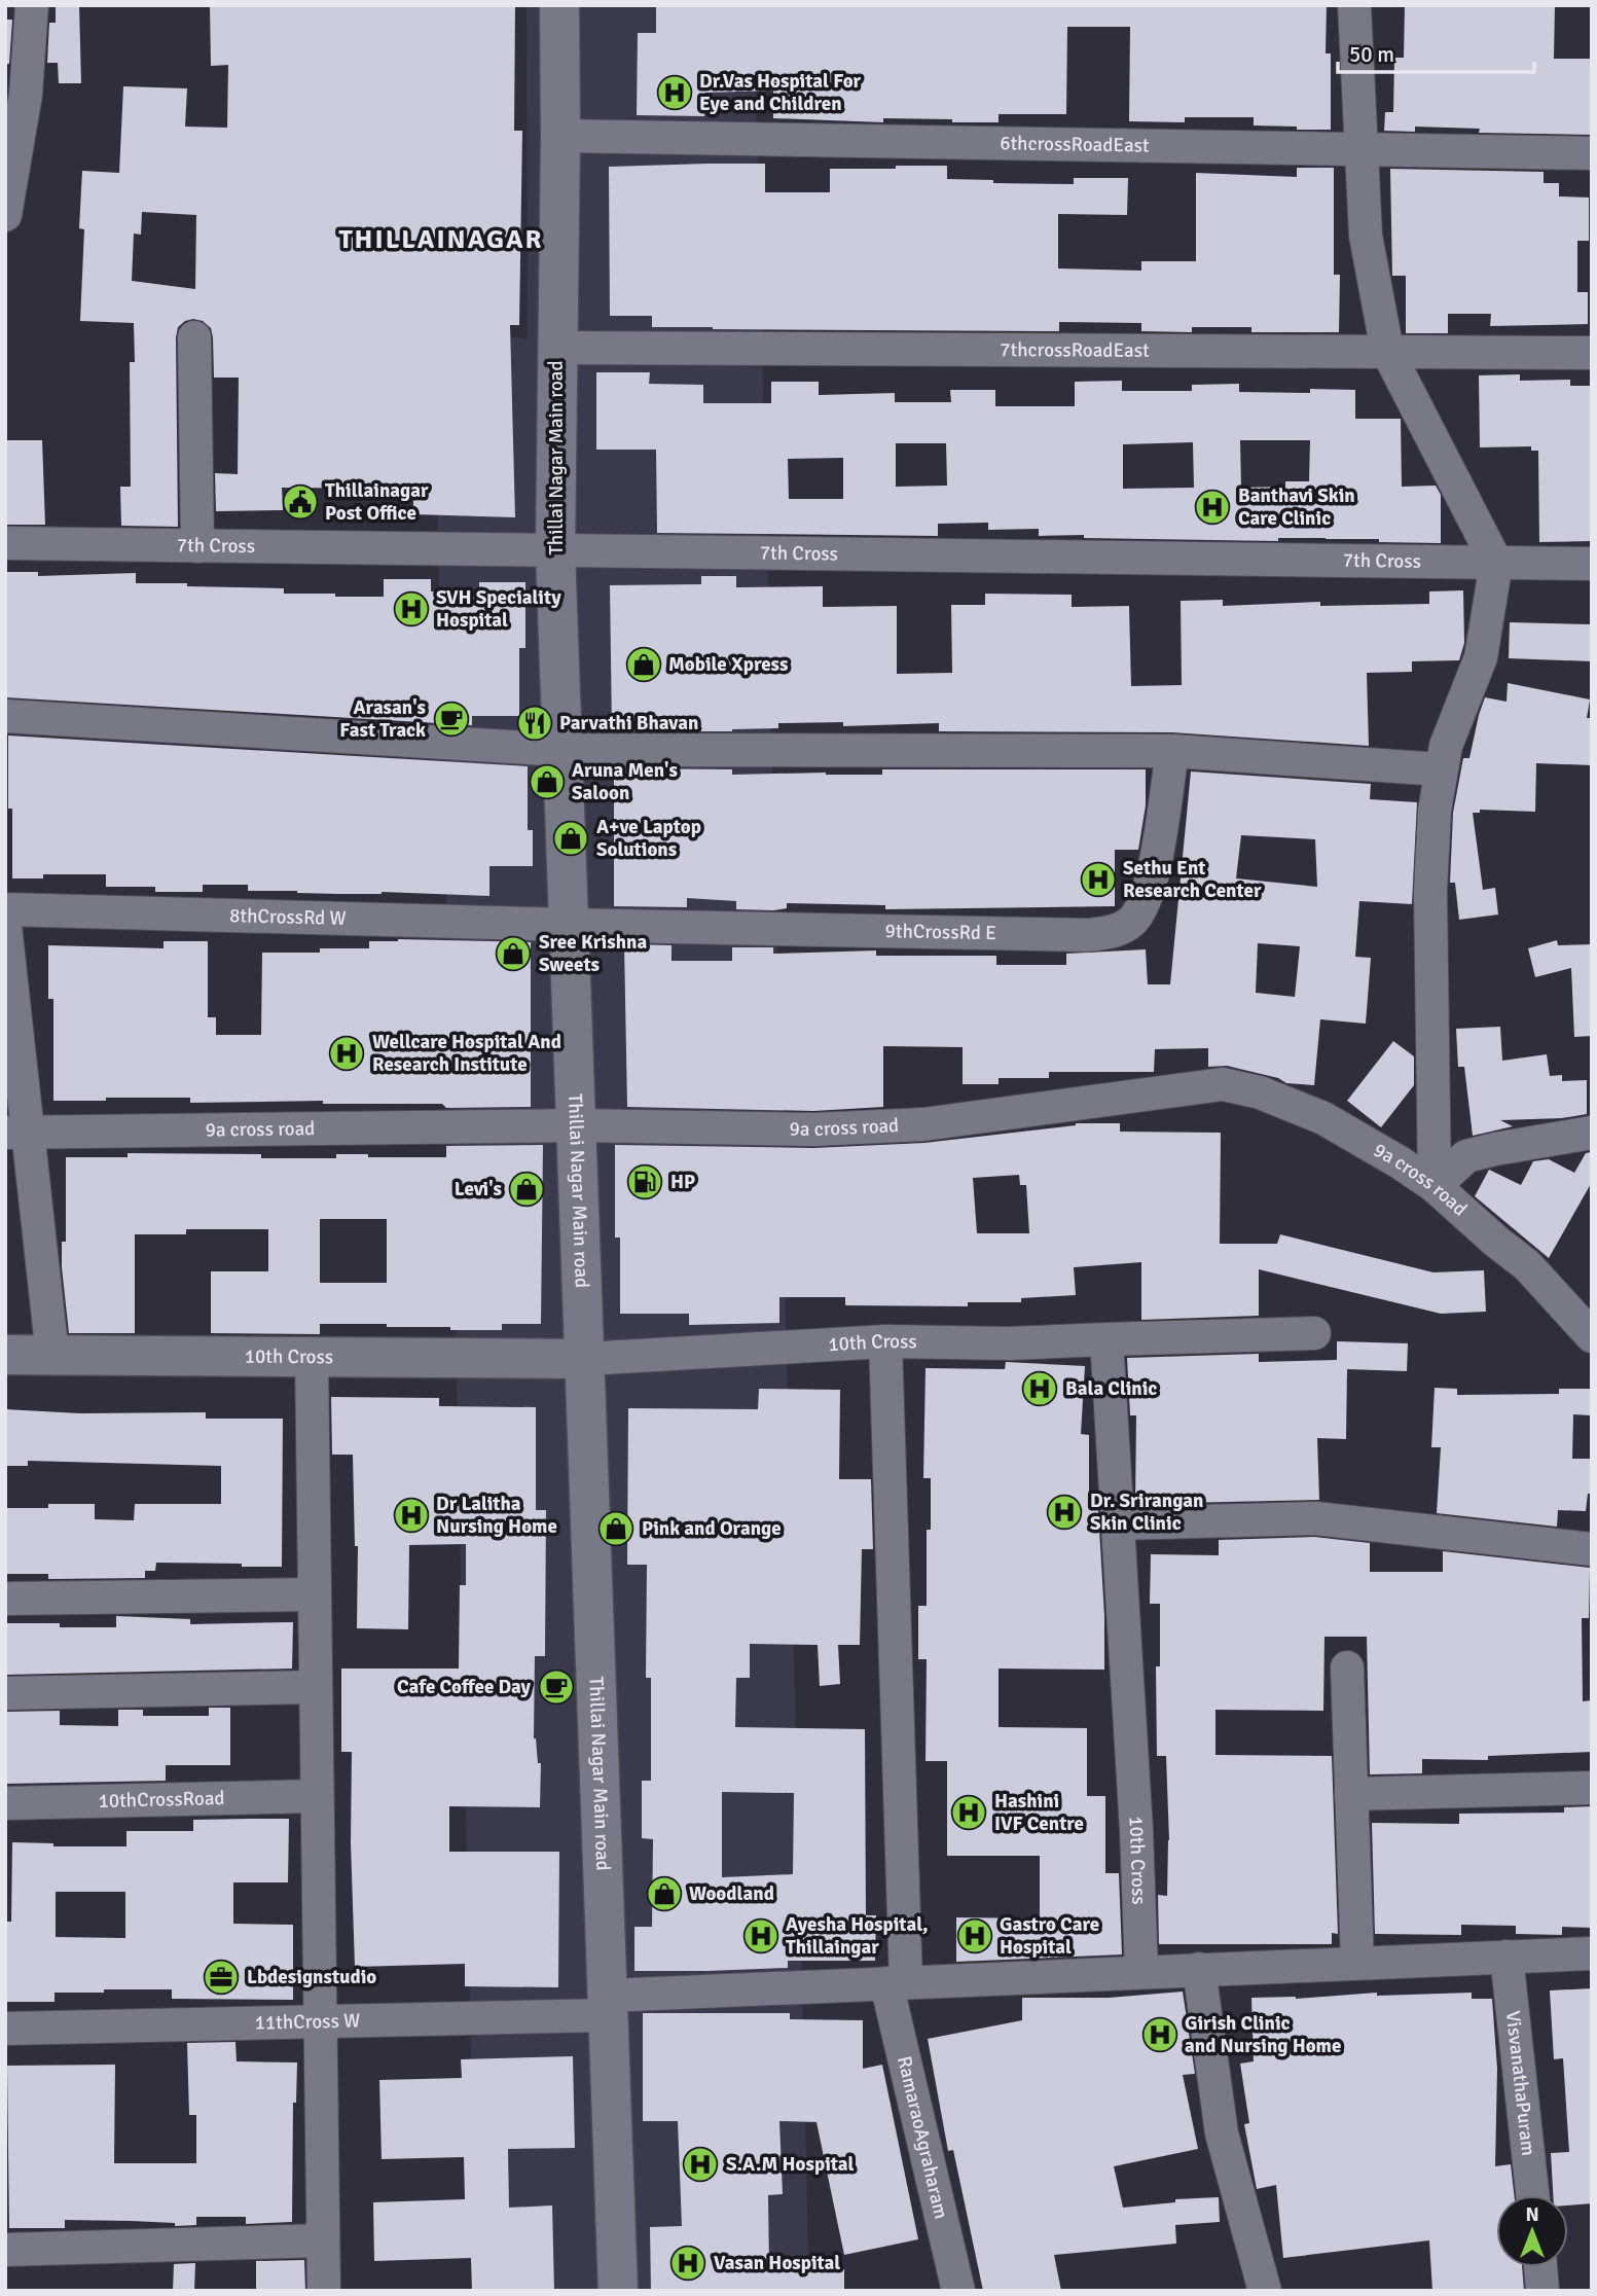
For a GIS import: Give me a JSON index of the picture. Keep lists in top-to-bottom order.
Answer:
{
  "streets": {
    "street": [
      "6thcrossRoadEast",
      "7thcrossRoadEast",
      "Thillai Nagar Main road",
      "7th Cross",
      "8thCrossRd W",
      "9thCrossRd E",
      "9a cross road",
      "10th Cross",
      "10thCrossRoad",
      "11thCross W",
      "VisvanathaPuram",
      "RamaraoAgraharam"
    ]
  },
  "crossings": [
    ["6thcrossRoadEast", "Thillai Nagar Main road"],
    ["7thcrossRoadEast", "Thillai Nagar Main road"],
    ["Thillai Nagar Main road", "7th Cross"],
    ["Thillai Nagar Main road", "8thCrossRd W"],
    ["Thillai Nagar Main road", "9thCrossRd E"],
    ["Thillai Nagar Main road", "9a cross road"],
    ["Thillai Nagar Main road", "10th Cross"],
    ["Thillai Nagar Main road", "11thCross W"],
    ["8thCrossRd W", "9thCrossRd E"],
    ["10th Cross", "11thCross W"],
    ["10th Cross", "RamaraoAgraharam"],
    ["11thCross W", "VisvanathaPuram"],
    ["11thCross W", "RamaraoAgraharam"]
  ],
  "districts": ["THILLAINAGAR"],
  "places": {
    "hospital": [
      "Dr.Vas Hospital For Eye and Children",
      "Banthavi Skin Care Clinic",
      "SVH Speciality Hospital",
      "Sethu Ent Research Center",
      "Wellcare Hospital And Research Institute",
      "Bala Clinic",
      "Dr. Srirangan Skin Clinic",
      "Dr Lalitha Nursing Home",
      "Hashini IVF Centre",
      "Ayesha Hospital, Thillaingar",
      "Gastro Care Hospital",
      "Girish Clinic and Nursing Home",
      "S.A.M Hospital",
      "Vasan Hospital"
    ],
    "public building": ["Thillainagar Post Office"],
    "shop": [
      "Mobile Xpress",
      "Aruna Men's Saloon",
      "A+ve Laptop Solutions",
      "Sree Krishna Sweets",
      "Levi's",
      "Pink and Orange",
      "Woodland"
    ],
    "cafe": ["Arasan's Fast Track", "Cafe Coffee Day"],
    "restaurant": ["Parvathi Bhavan"],
    "fuel station": ["HP"],
    "office": ["Lbdesignstudio"]
  },
  "scale_bar": "50 m",
  "north": "top"
}
